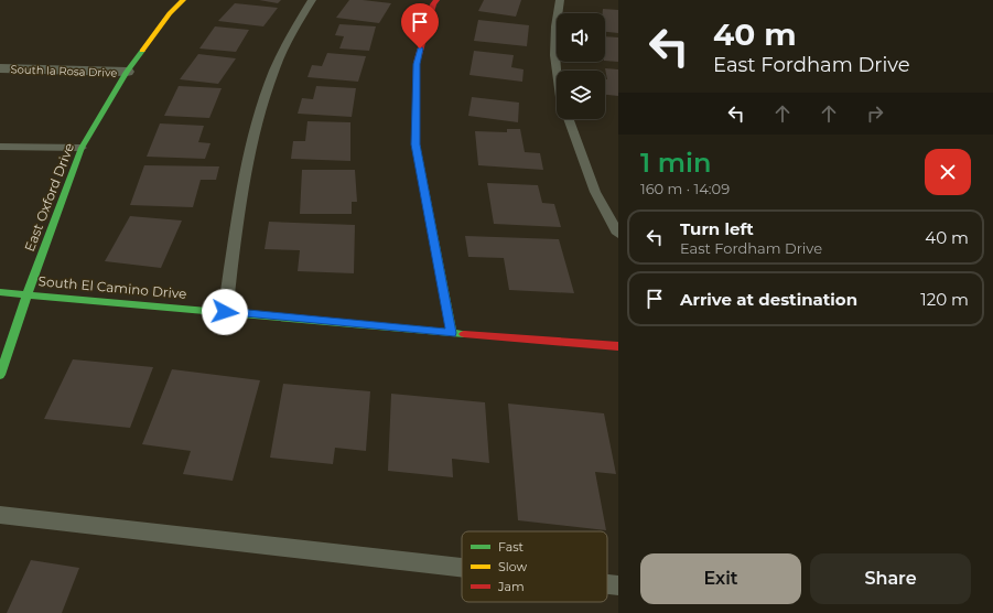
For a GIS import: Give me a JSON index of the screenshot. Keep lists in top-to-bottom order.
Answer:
{
  "streets": {
    "street": ["South la Rosa Drive", "East Oxford Drive", "South El Camino Drive"]
  },
  "crossings": [
    ["South la Rosa Drive", "East Oxford Drive"],
    ["East Oxford Drive", "South El Camino Drive"]
  ],
  "legend": ["Fast", "Slow", "Jam"],
  "page": {
    "turn": ["40 m", "East Fordham Drive"],
    "heading": ["1 min", "160 m · 14:09"],
    "list": [
      {
        "name": "Turn left",
        "note": "East Fordham Drive",
        "value": "40 m"
      },
      {
        "name": "Arrive at destination",
        "value": "120 m"
      }
    ],
    "buttons": ["Exit", "Share"]
  }
}
